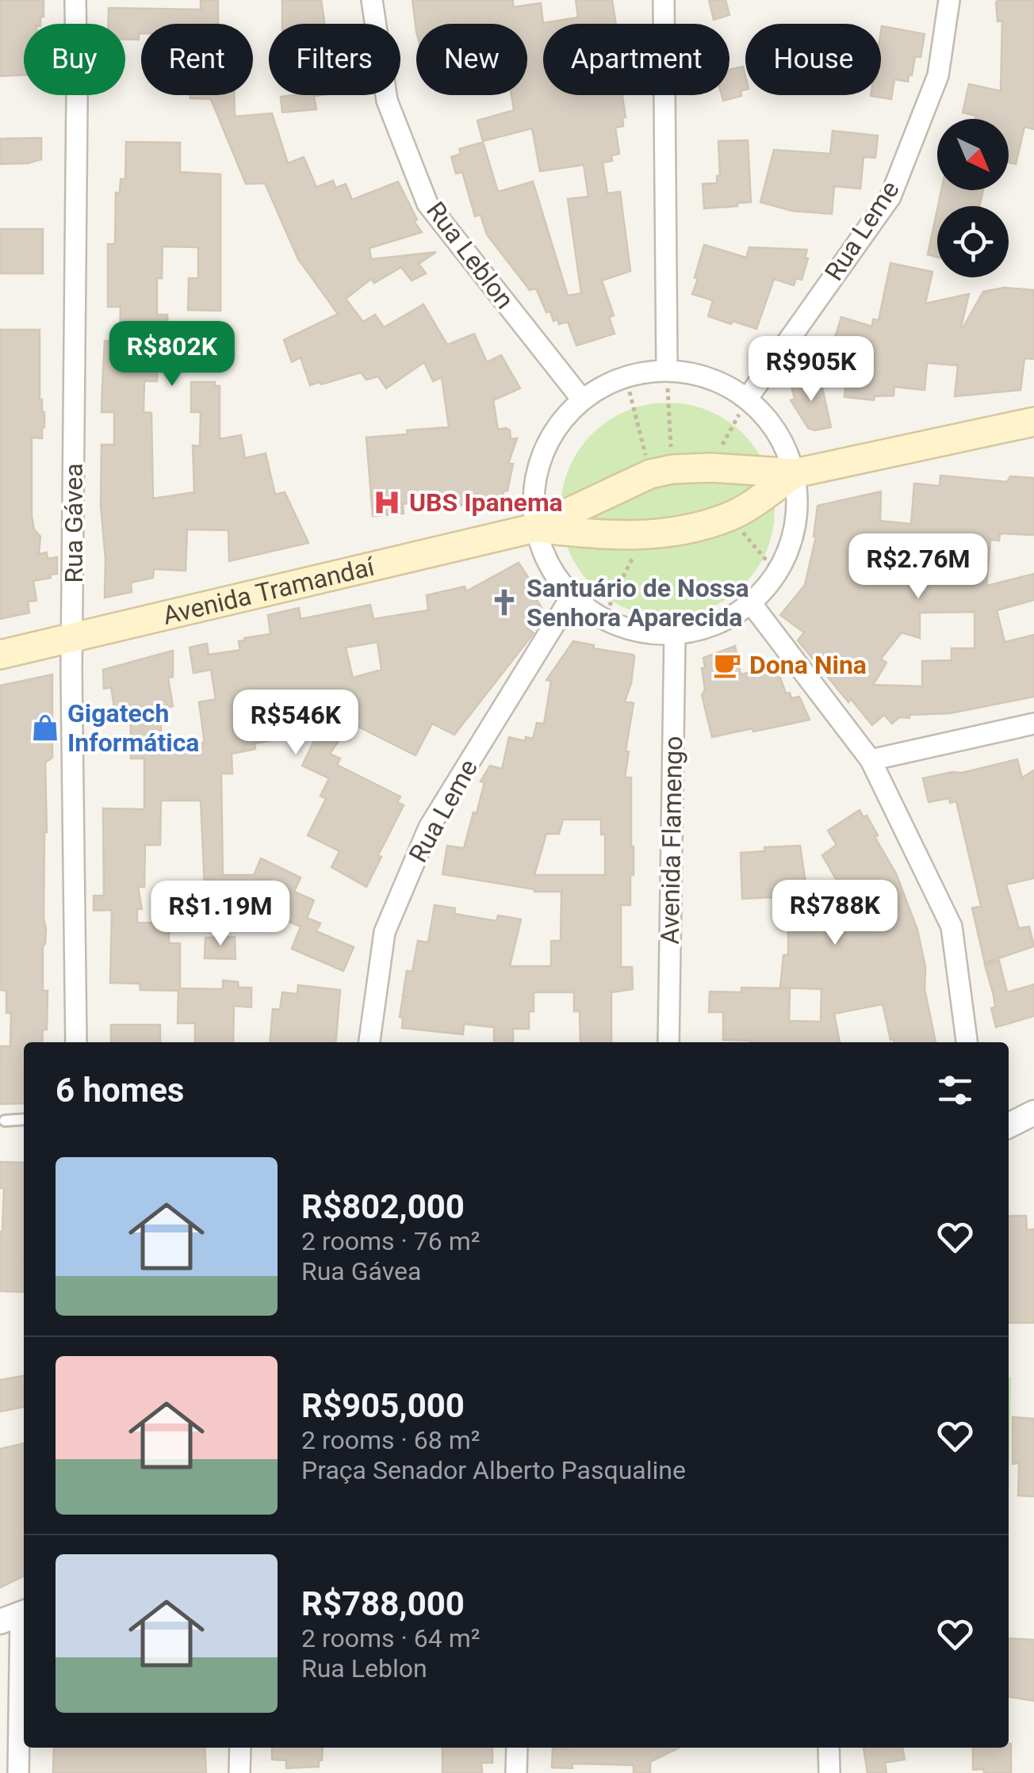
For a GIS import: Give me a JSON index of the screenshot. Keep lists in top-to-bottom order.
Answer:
{
  "streets": {
    "main road": ["Avenida Tramandaí"],
    "street": [
      "Rua Leme",
      "Rua Leblon",
      "Rua Gávea",
      "Avenida Flamengo"
    ]
  },
  "crossings": [
    ["Rua Gávea", "Avenida Tramandaí"]
  ],
  "places": {
    "hospital": ["UBS Ipanema"],
    "church": ["Santuário de Nossa Senhora Aparecida"],
    "cafe": ["Dona Nina"],
    "shop": ["Gigatech Informática"]
  },
  "north": "bottom right",
  "page": {
    "chip": [
      "Buy",
      "Rent",
      "Filters",
      "New",
      "Apartment",
      "House"
    ],
    "price": [
      "R$802K",
      "R$905K",
      "R$2.76M",
      "R$546K",
      "R$788K",
      "R$1.19M"
    ],
    "heading": "6 homes",
    "list": [
      {
        "name": "R$802,000",
        "note": "2 rooms · 76 m² · Rua Gávea"
      },
      {
        "name": "R$905,000",
        "note": "2 rooms · 68 m² · Praça Senador Alberto Pasqualine"
      },
      {
        "name": "R$788,000",
        "note": "2 rooms · 64 m² · Rua Leblon"
      }
    ]
  }
}
